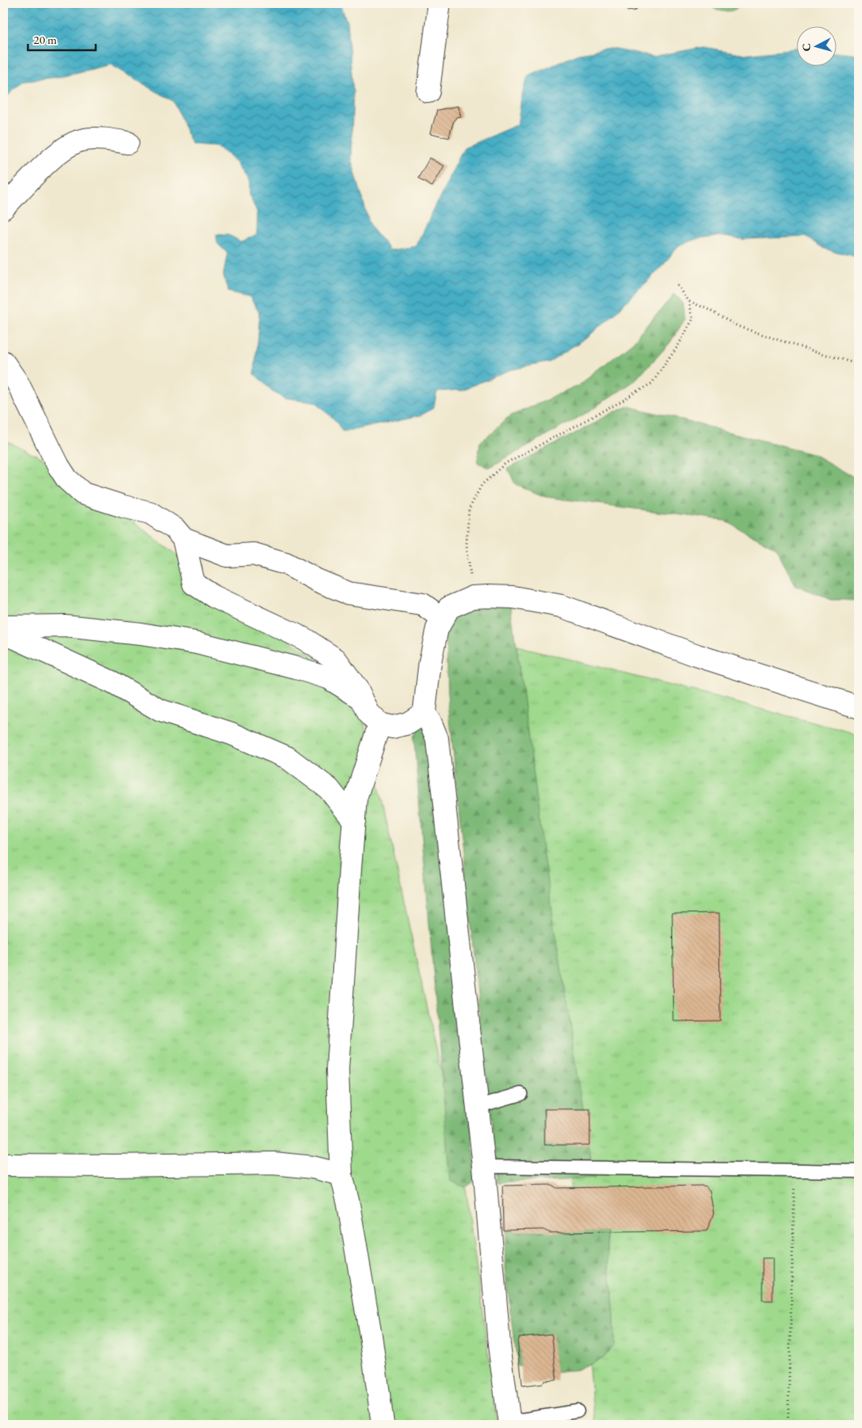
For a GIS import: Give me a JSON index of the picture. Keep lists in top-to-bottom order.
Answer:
{
  "scale_bar": "20 m",
  "north": "left"
}
